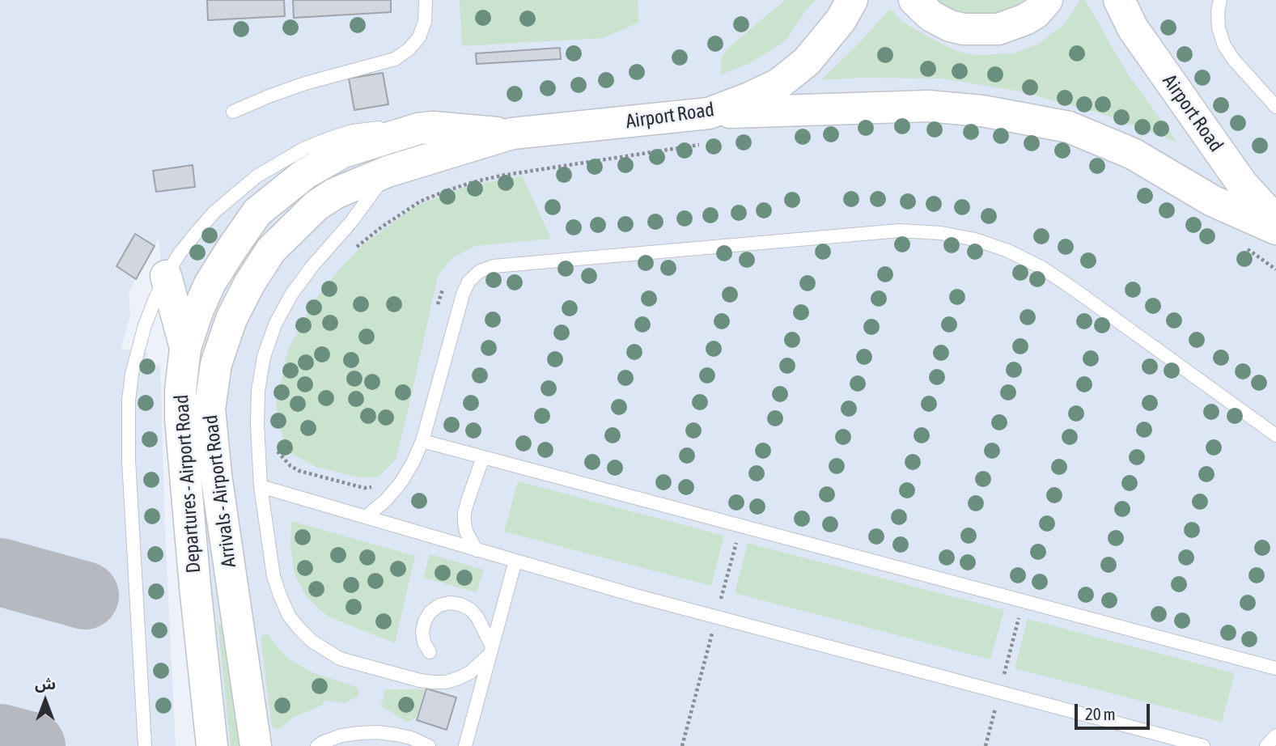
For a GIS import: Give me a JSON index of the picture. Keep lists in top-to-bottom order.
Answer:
{
  "streets": {
    "main road": ["Airport Road", "Departures - Airport Road", "Arrivals - Airport Road"]
  },
  "crossings": [
    ["Airport Road", "Departures - Airport Road"],
    ["Airport Road", "Arrivals - Airport Road"],
    ["Departures - Airport Road", "Arrivals - Airport Road"]
  ],
  "scale_bar": "20 m",
  "north": "top"
}
